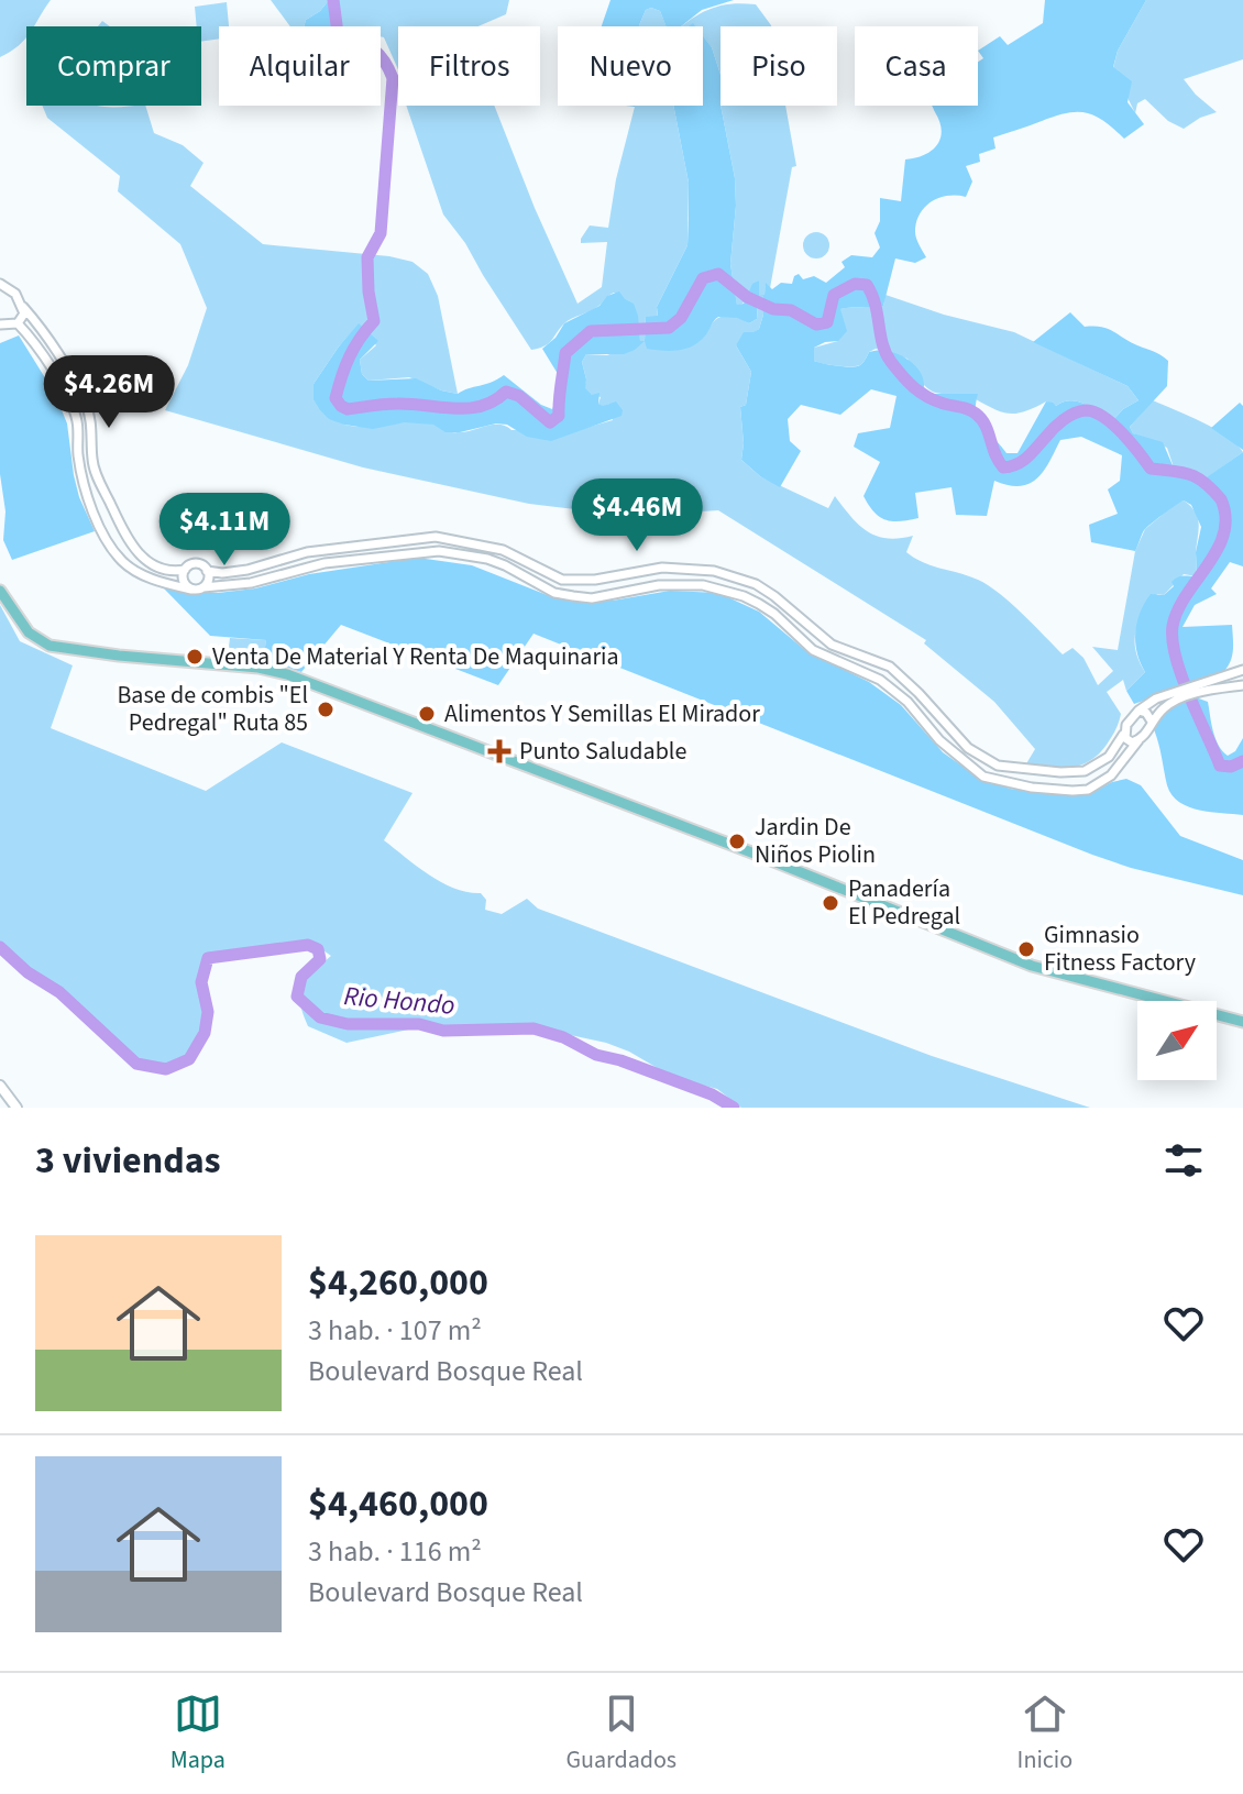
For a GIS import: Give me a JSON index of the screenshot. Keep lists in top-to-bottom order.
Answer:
{
  "water": ["Rio Hondo"],
  "places": {
    "other": [
      "Venta De Material Y Renta De Maquinaria",
      "Base de combis \"El Pedregal\" Ruta 85",
      "Alimentos Y Semillas El Mirador",
      "Jardin De Niños Piolin",
      "Panadería El Pedregal",
      "Gimnasio Fitness Factory"
    ],
    "health": ["Punto Saludable"]
  },
  "north": "top right",
  "page": {
    "chip": [
      "Comprar",
      "Alquilar",
      "Filtros",
      "Nuevo",
      "Piso",
      "Casa"
    ],
    "price": ["$4.26M", "$4.46M", "$4.11M"],
    "heading": "3 viviendas",
    "list": [
      {
        "name": "$4,260,000",
        "note": "3 hab. · 107 m² · Boulevard Bosque Real"
      },
      {
        "name": "$4,460,000",
        "note": "3 hab. · 116 m² · Boulevard Bosque Real"
      }
    ],
    "tabs": ["Mapa", "Guardados", "Inicio"]
  }
}
